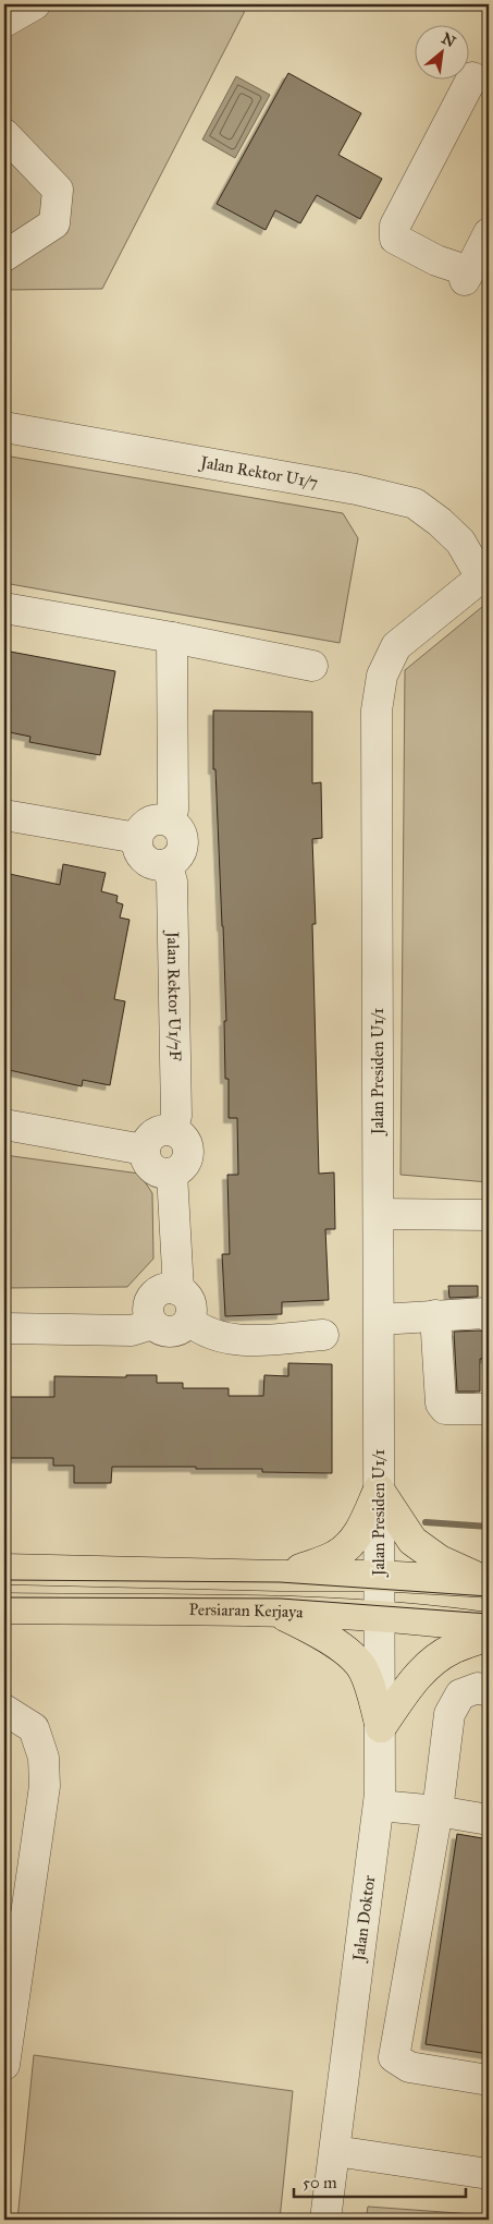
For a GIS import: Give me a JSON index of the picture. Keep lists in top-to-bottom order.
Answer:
{
  "streets": {
    "main road": ["Persiaran Kerjaya"],
    "street": [
      "Jalan Rektor U1/7",
      "Jalan Rektor U1/7F",
      "Jalan Presiden U1/1",
      "Jalan Doktor"
    ]
  },
  "crossings": [
    ["Jalan Rektor U1/7", "Jalan Presiden U1/1"],
    ["Jalan Presiden U1/1", "Persiaran Kerjaya"],
    ["Jalan Presiden U1/1", "Jalan Doktor"],
    ["Persiaran Kerjaya", "Jalan Doktor"]
  ],
  "scale_bar": "50 m",
  "north": "top right"
}
